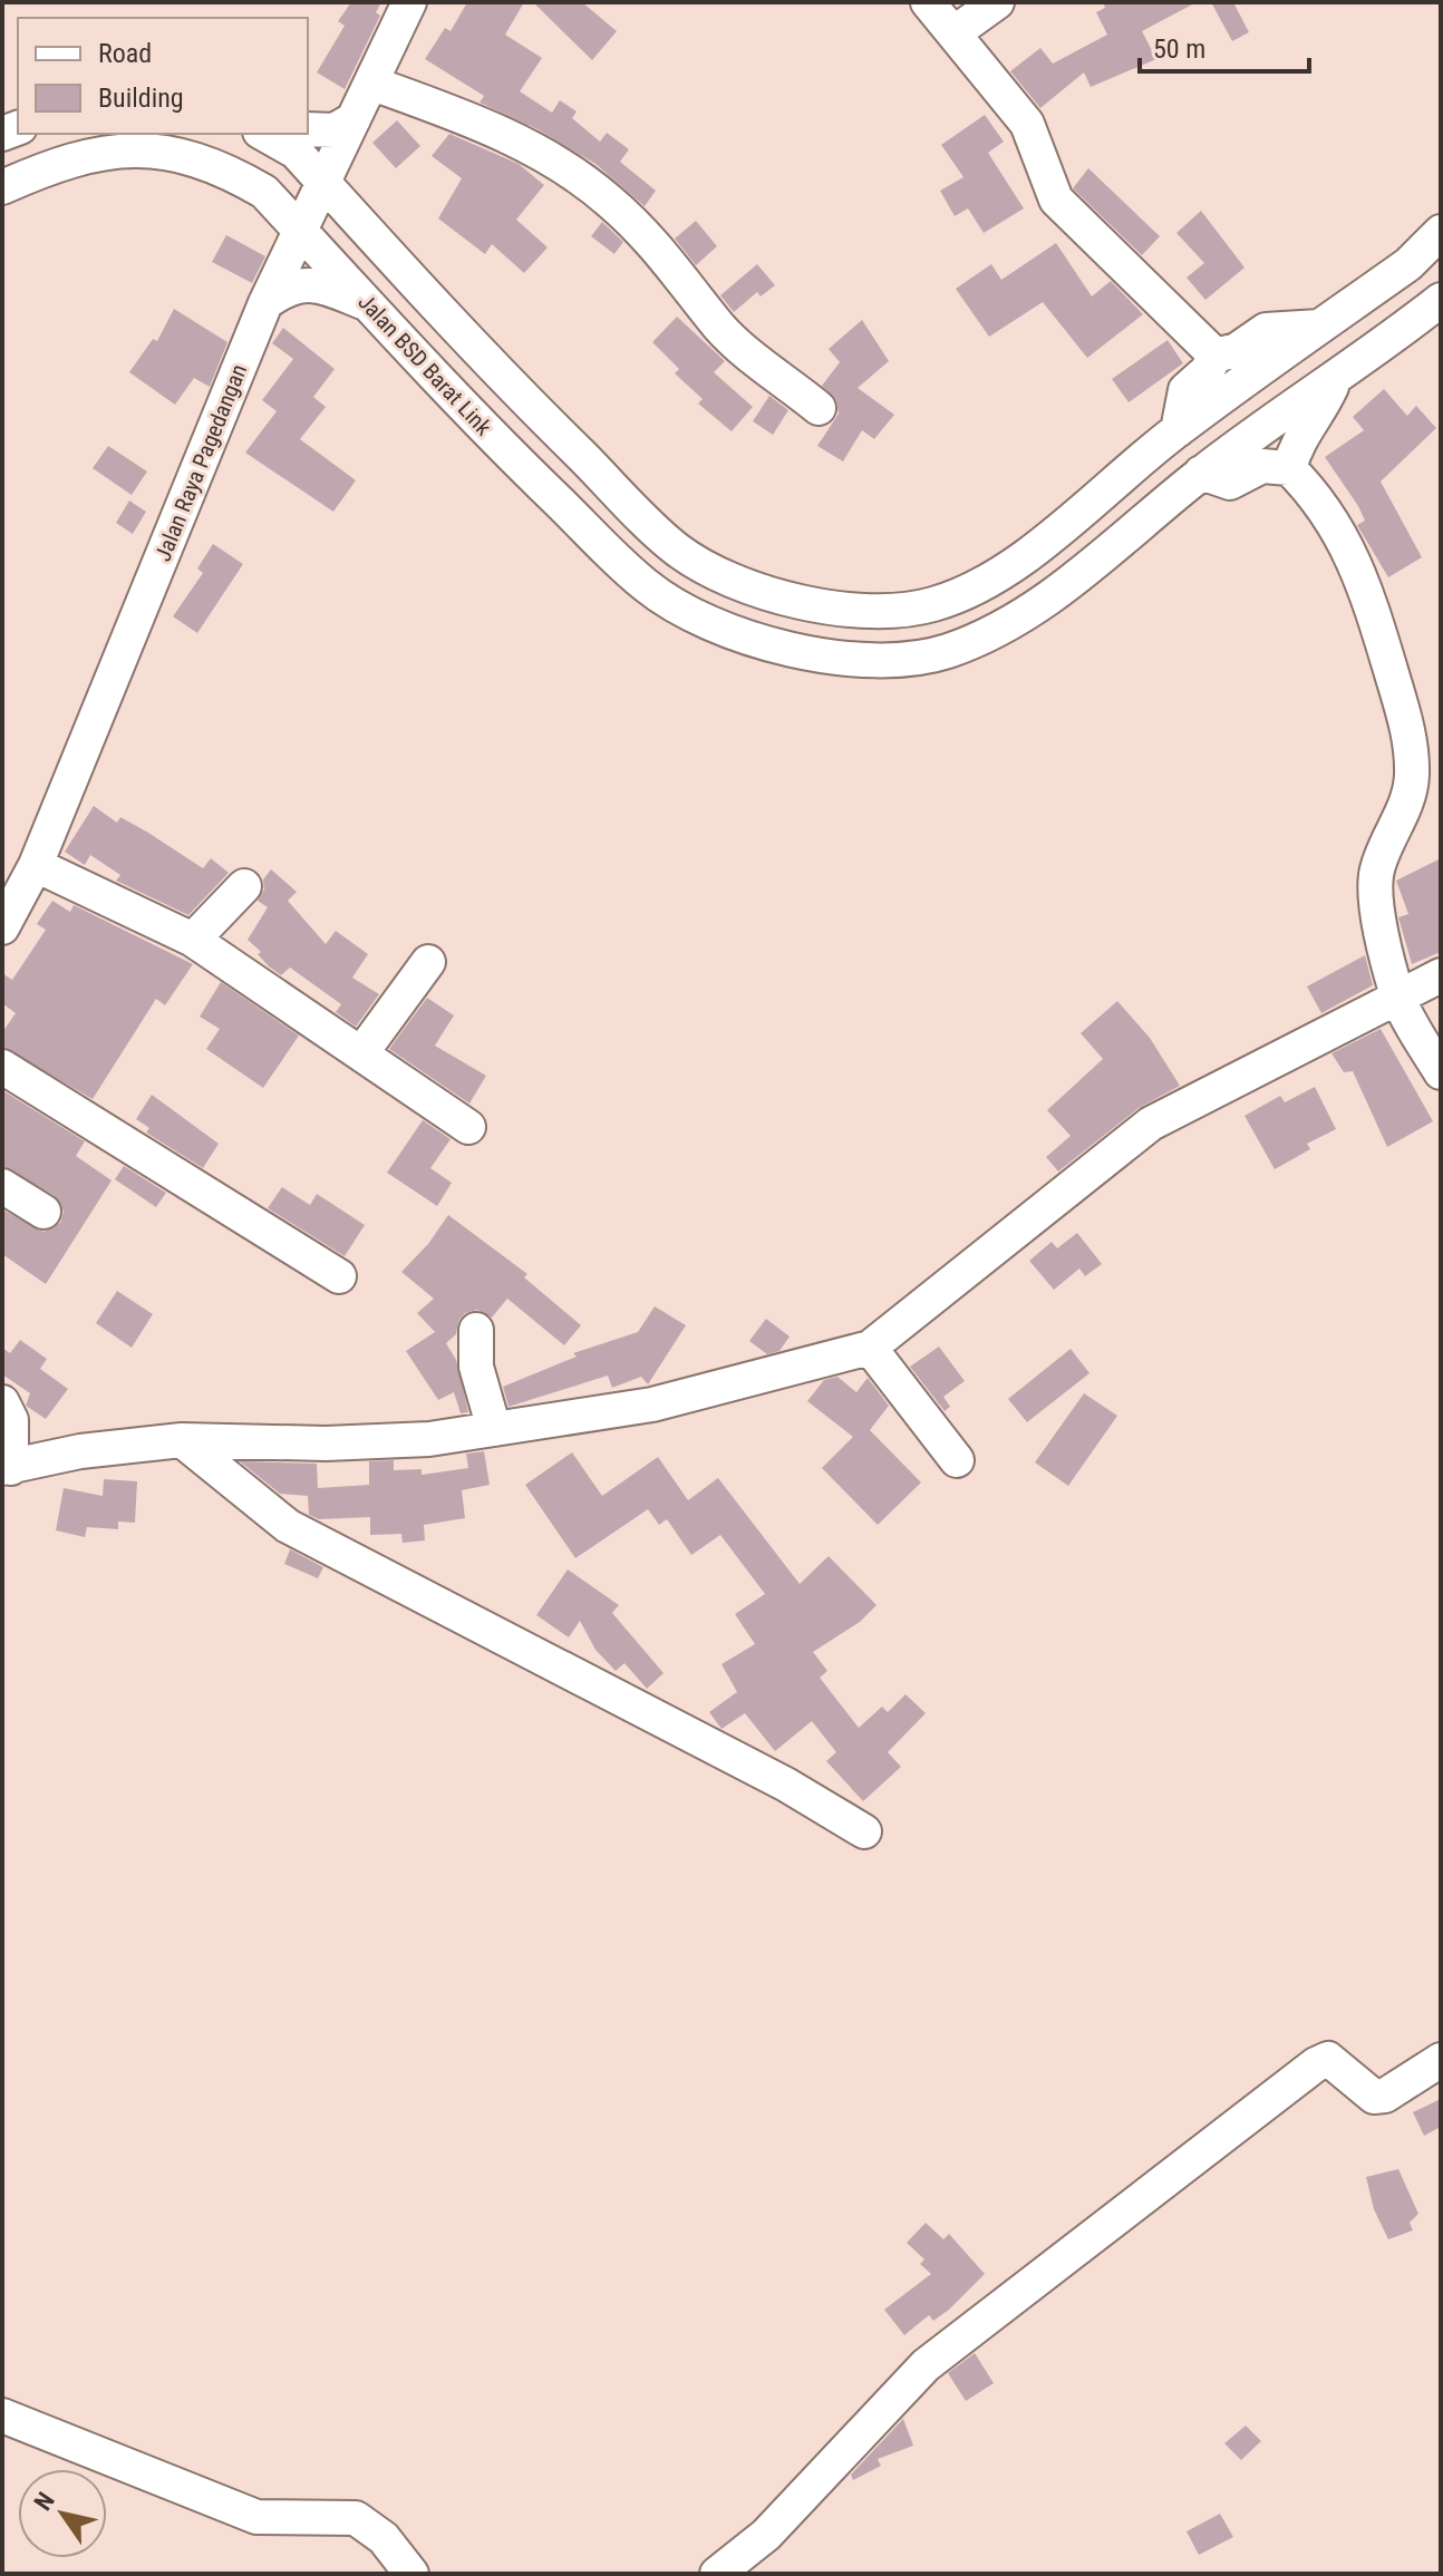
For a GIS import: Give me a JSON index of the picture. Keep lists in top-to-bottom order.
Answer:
{
  "streets": {
    "street": ["Jalan BSD Barat Link", "Jalan Raya Pagedangan"]
  },
  "crossings": [
    ["Jalan BSD Barat Link", "Jalan Raya Pagedangan"]
  ],
  "legend": ["Road", "Building"],
  "scale_bar": "50 m",
  "north": "top left"
}
